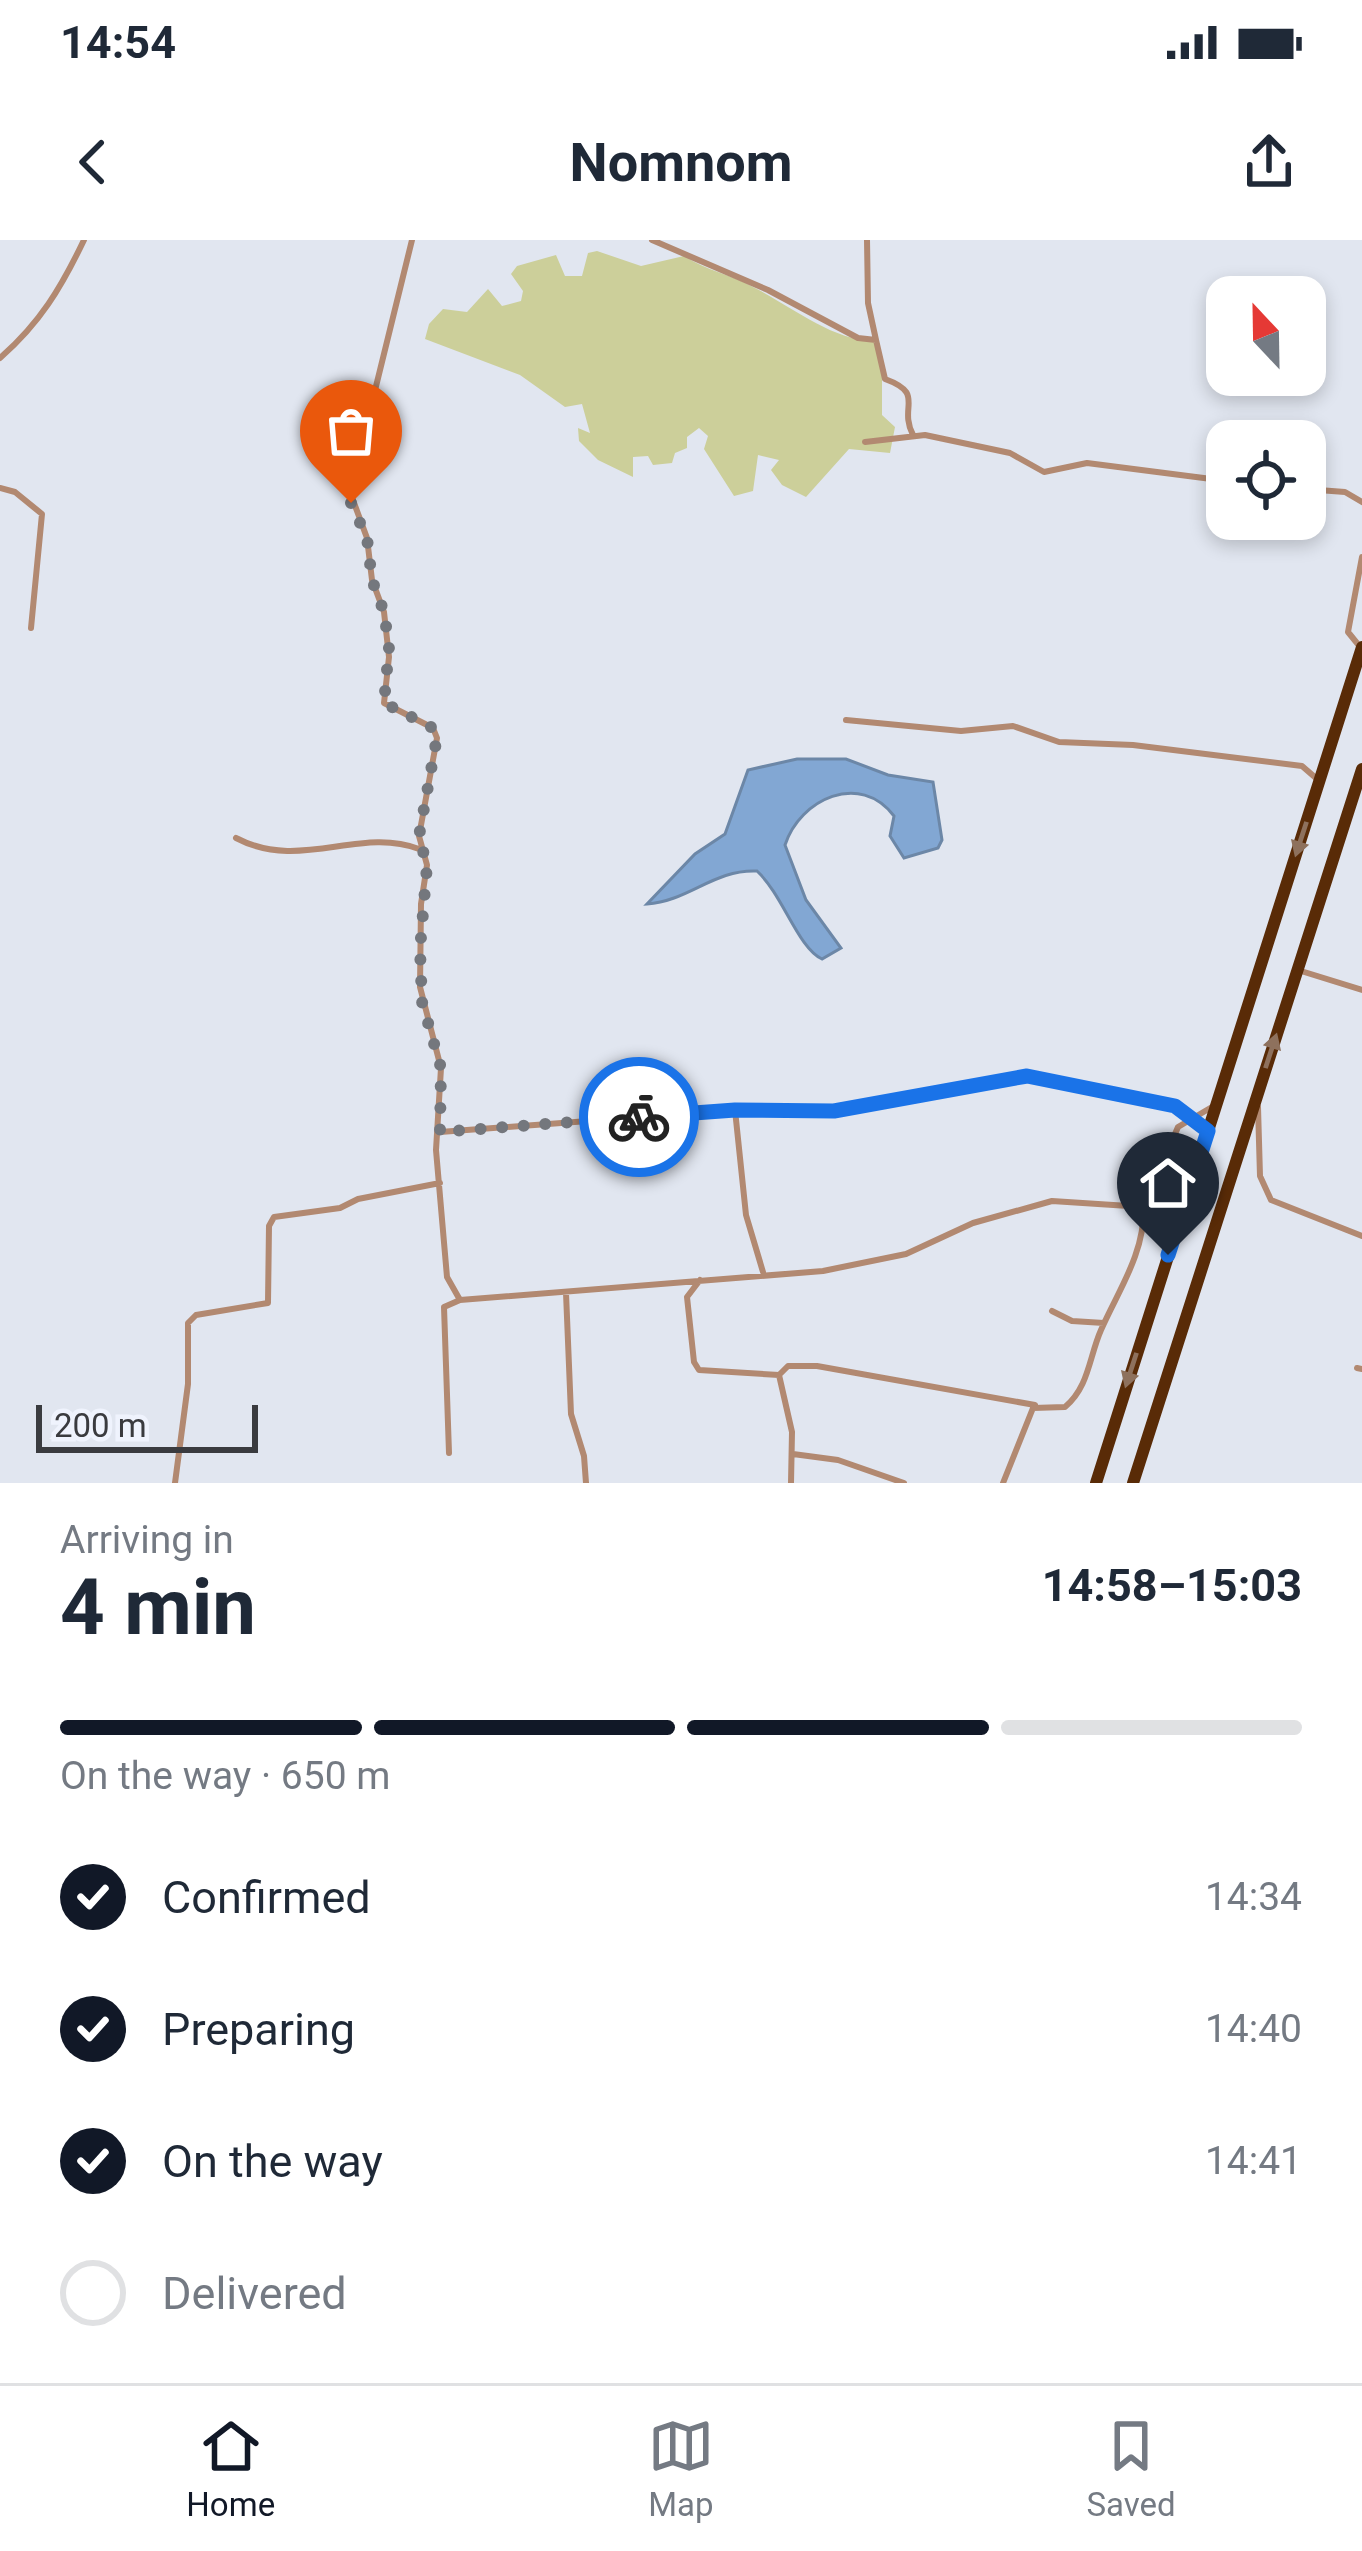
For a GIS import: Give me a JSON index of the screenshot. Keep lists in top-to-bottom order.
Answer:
{
  "scale_bar": "200 m",
  "north": "top",
  "page": {
    "status": "14:54",
    "header": "Nomnom",
    "scale": "200 m",
    "heading": ["4 min", "Arriving in", "14:58–15:03"],
    "bar": "On the way · 650 m",
    "list": [
      ["Confirmed", "14:34"],
      ["Preparing", "14:40"],
      ["On the way", "14:41"],
      "Delivered"
    ],
    "tabs": ["Home", "Map", "Saved"]
  }
}
